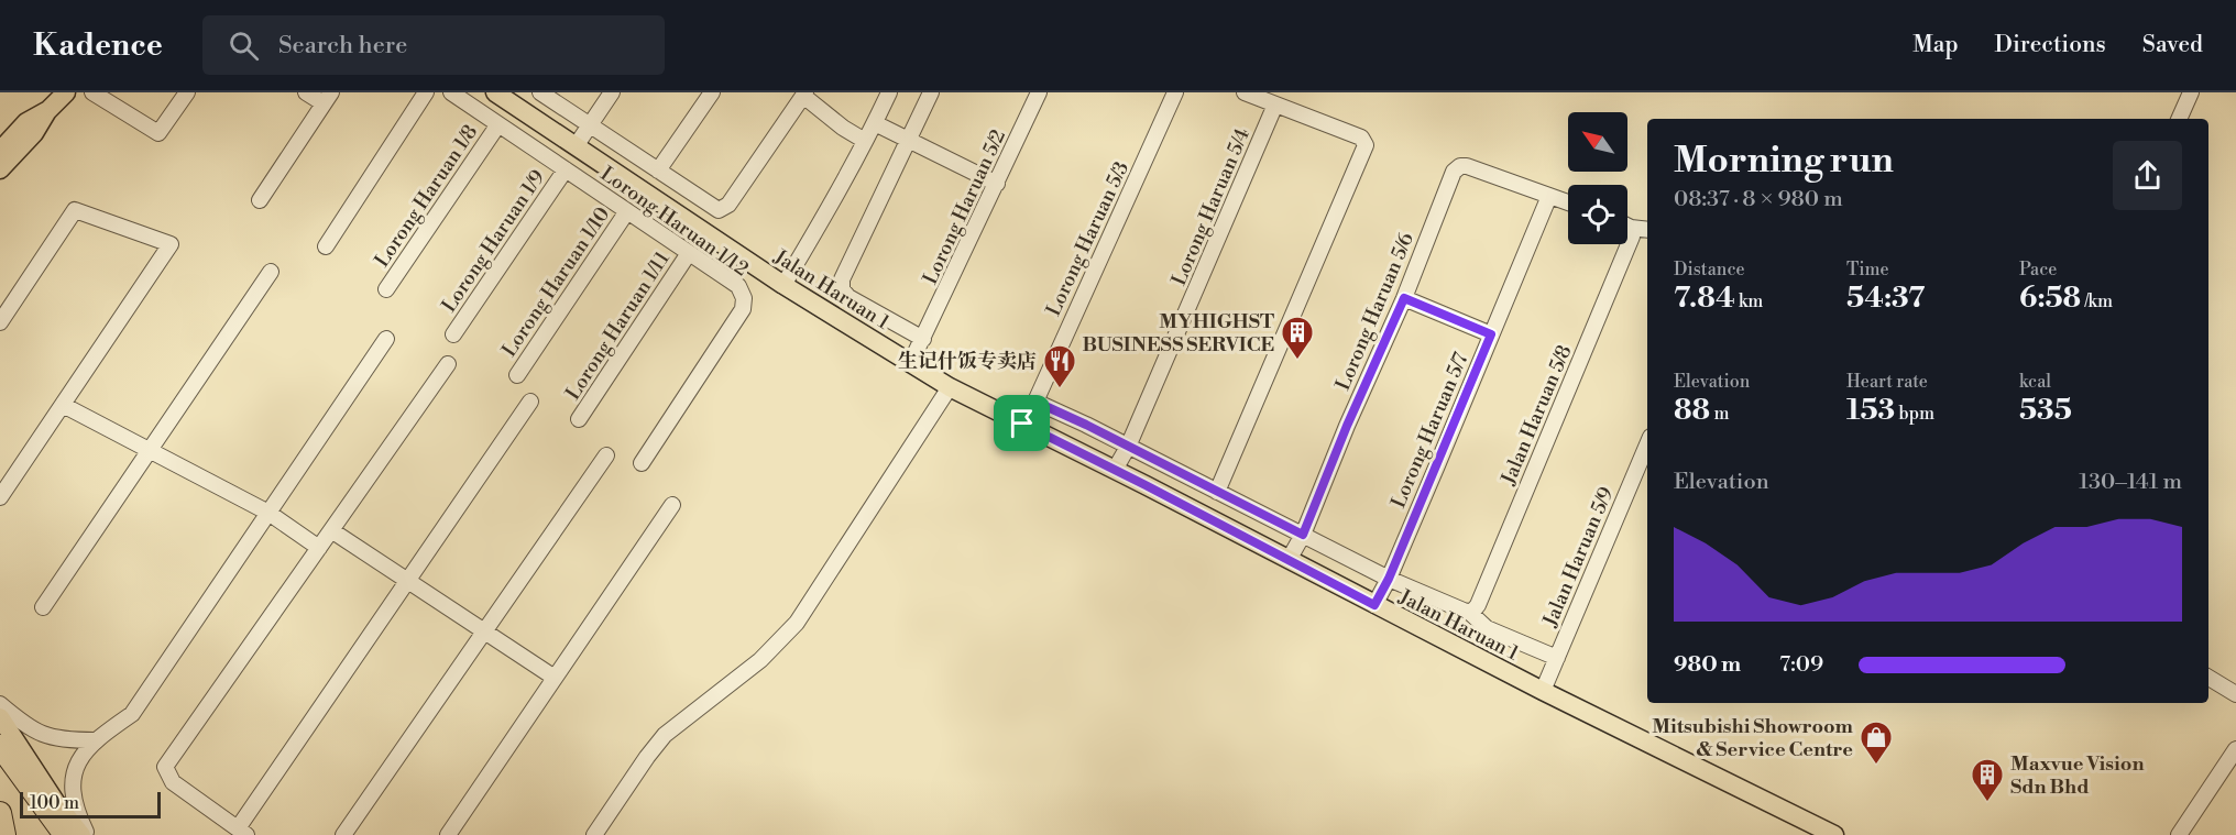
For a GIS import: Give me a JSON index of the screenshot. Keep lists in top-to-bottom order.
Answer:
{
  "streets": {
    "main road": ["Jalan Haruan 1"],
    "street": [
      "Lorong Haruan 1/8",
      "Lorong Haruan 5/2",
      "Lorong Haruan 5/4",
      "Lorong Haruan 1/12",
      "Lorong Haruan 5/3",
      "Lorong Haruan 1/9",
      "Lorong Haruan 1/10",
      "Lorong Haruan 5/6",
      "Lorong Haruan 1/11",
      "Jalan Haruan 5/8",
      "Lorong Haruan 5/7",
      "Jalan Haruan 5/9"
    ]
  },
  "crossings": [
    ["Lorong Haruan 1/8", "Lorong Haruan 1/12"],
    ["Lorong Haruan 5/2", "Jalan Haruan 1"],
    ["Lorong Haruan 5/4", "Jalan Haruan 1"],
    ["Lorong Haruan 1/12", "Lorong Haruan 1/9"],
    ["Lorong Haruan 1/12", "Lorong Haruan 1/10"],
    ["Lorong Haruan 1/12", "Lorong Haruan 1/11"],
    ["Lorong Haruan 5/3", "Jalan Haruan 1"],
    ["Jalan Haruan 1", "Lorong Haruan 5/6"],
    ["Jalan Haruan 1", "Lorong Haruan 5/7"],
    ["Jalan Haruan 1", "Jalan Haruan 5/9"],
    ["Lorong Haruan 5/6", "Lorong Haruan 5/7"]
  ],
  "places": {
    "building": ["MYHIGHST BUSINESS SERVICE", "Maxvue Vision Sdn Bhd"],
    "restaurant": ["生记什饭专卖店"],
    "shop": ["Mitsubishi Showroom & Service Centre"]
  },
  "scale_bar": "100 m",
  "north": "top left",
  "page": {
    "header": "Kadence",
    "search": "Search here",
    "nav": ["Map", "Directions", "Saved"],
    "heading": ["Morning run", "08:37 · 8 × 980 m"],
    "stats": [
      ["Distance", "7.84 km"],
      ["Time", "54:37"],
      ["Pace", "6:58 /km"],
      ["Elevation", "88 m"],
      ["Heart rate", "153 bpm"],
      ["kcal", "535"]
    ],
    "chart": ["Elevation", "130–141 m"],
    "list": [
      {
        "name": "980 m",
        "note": "7:09"
      }
    ],
    "scale": "100 m"
  }
}
